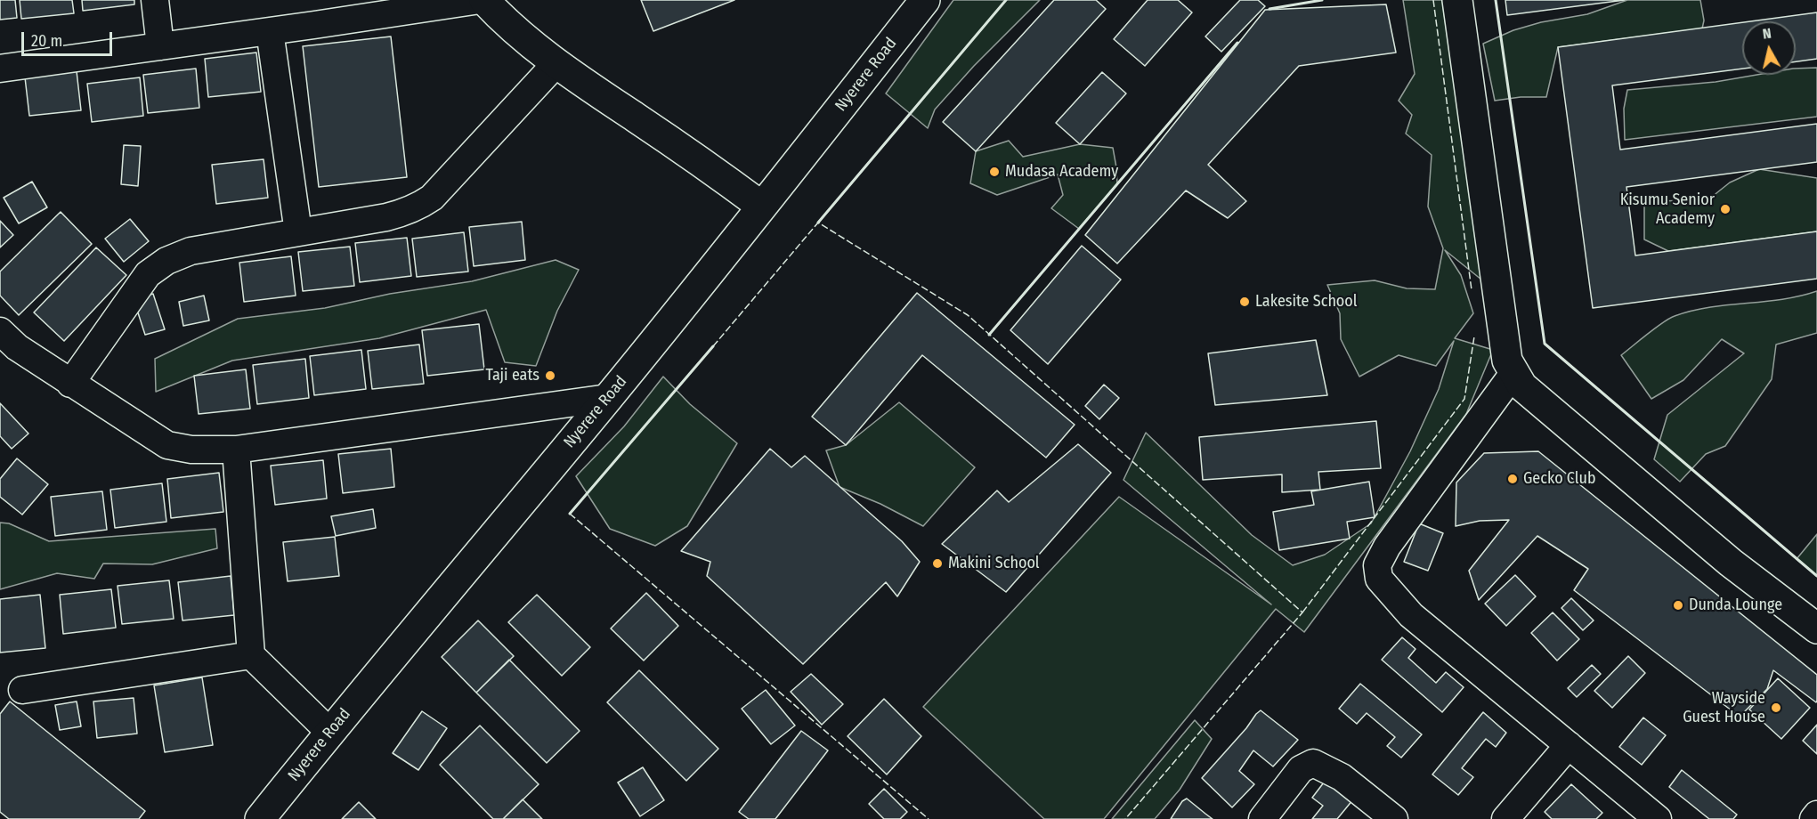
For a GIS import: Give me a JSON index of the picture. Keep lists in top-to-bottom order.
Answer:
{
  "streets": {
    "street": ["Nyerere Road"]
  },
  "places": [
    "Mudasa Academy",
    "Kisumu Senior Academy",
    "Lakesite School",
    "Taji eats",
    "Gecko Club",
    "Makini School",
    "Dunda Lounge",
    "Wayside Guest House"
  ],
  "scale_bar": "20 m",
  "north": "top"
}
